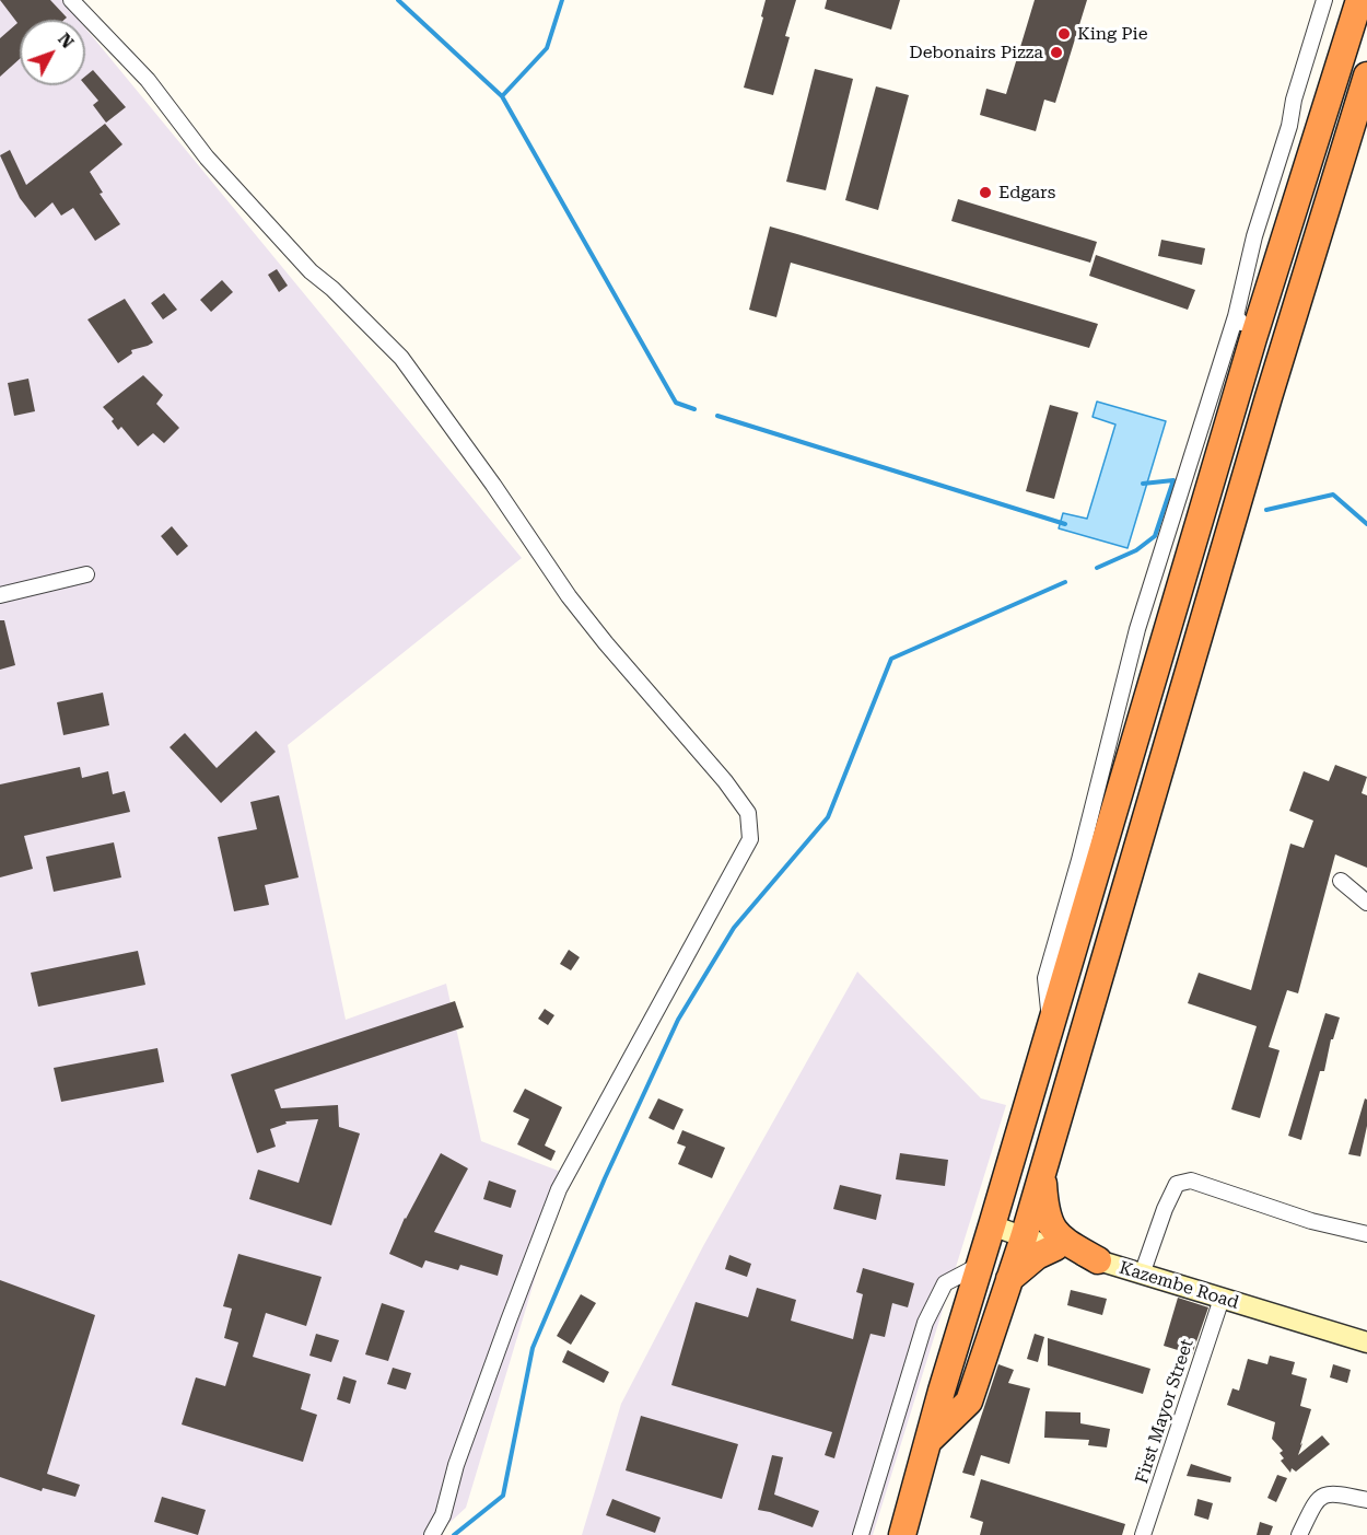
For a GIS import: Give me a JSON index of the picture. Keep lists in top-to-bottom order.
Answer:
{
  "streets": {
    "main road": ["Kazembe Road"],
    "street": ["First Mayor Street"]
  },
  "crossings": [
    ["Kazembe Road", "First Mayor Street"]
  ],
  "places": ["King Pie", "Debonairs Pizza", "Edgars"],
  "north": "top right"
}
